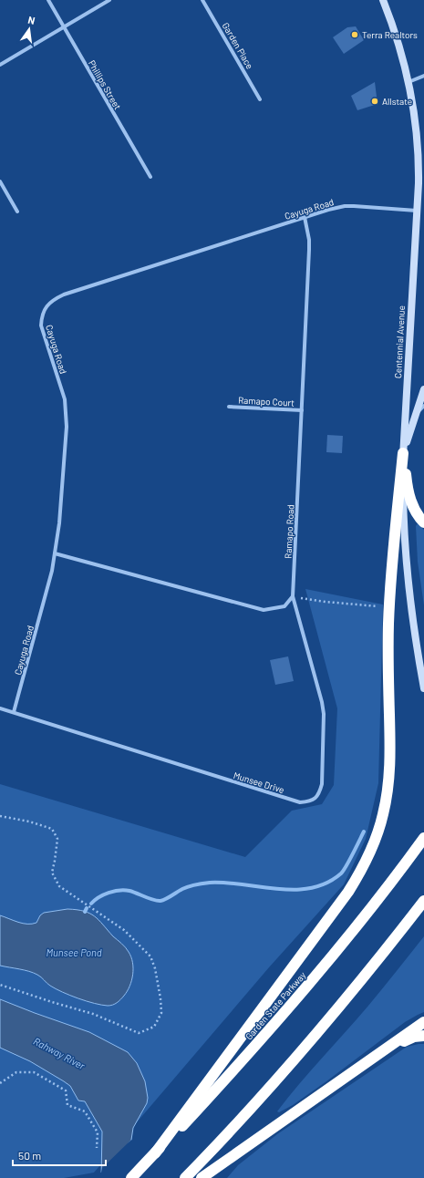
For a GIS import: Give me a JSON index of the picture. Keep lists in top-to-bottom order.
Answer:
{
  "streets": {
    "highway": ["Garden State Parkway"],
    "main road": ["Centennial Avenue"],
    "street": [
      "Garden Place",
      "Phillips Street",
      "Cayuga Road",
      "Ramapo Court",
      "Ramapo Road",
      "Munsee Drive"
    ]
  },
  "crossings": [
    ["Cayuga Road", "Centennial Avenue"],
    ["Cayuga Road", "Ramapo Road"],
    ["Cayuga Road", "Munsee Drive"],
    ["Ramapo Court", "Ramapo Road"],
    ["Ramapo Road", "Munsee Drive"]
  ],
  "water": ["Munsee Pond", "Rahway River"],
  "places": ["Terra Realtors", "Allstate"],
  "scale_bar": "50 m",
  "north": "top"
}
